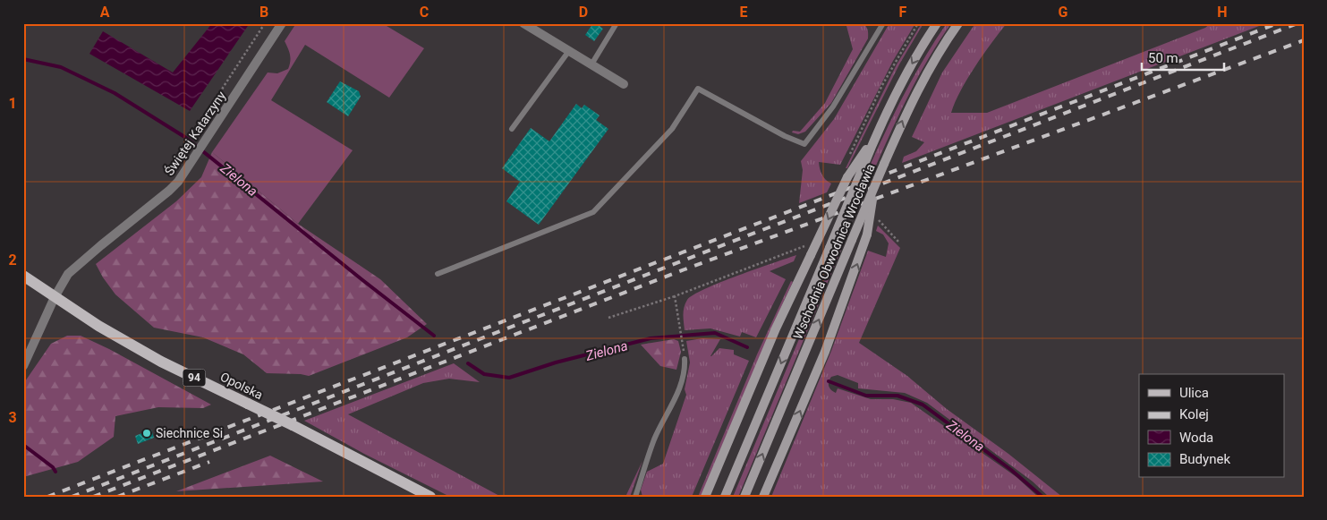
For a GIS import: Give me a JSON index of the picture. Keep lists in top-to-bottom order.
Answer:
{
  "streets": {
    "main road": ["Wschodnia Obwodnica Wrocławia", "94", "Opolska"],
    "street": ["Świętej Katarzyny"]
  },
  "crossings": [
    ["Świętej Katarzyny", "Opolska"]
  ],
  "water": ["Zielona"],
  "places": ["Siechnice Si"],
  "legend": [
    "Ulica",
    "Kolej",
    "Woda",
    "Budynek"
  ],
  "scale_bar": "50 m",
  "grid": {
    "columns": [
      "A",
      "B",
      "C",
      "D",
      "E",
      "F",
      "G",
      "H"
    ],
    "rows": ["1", "2", "3"]
  }
}
